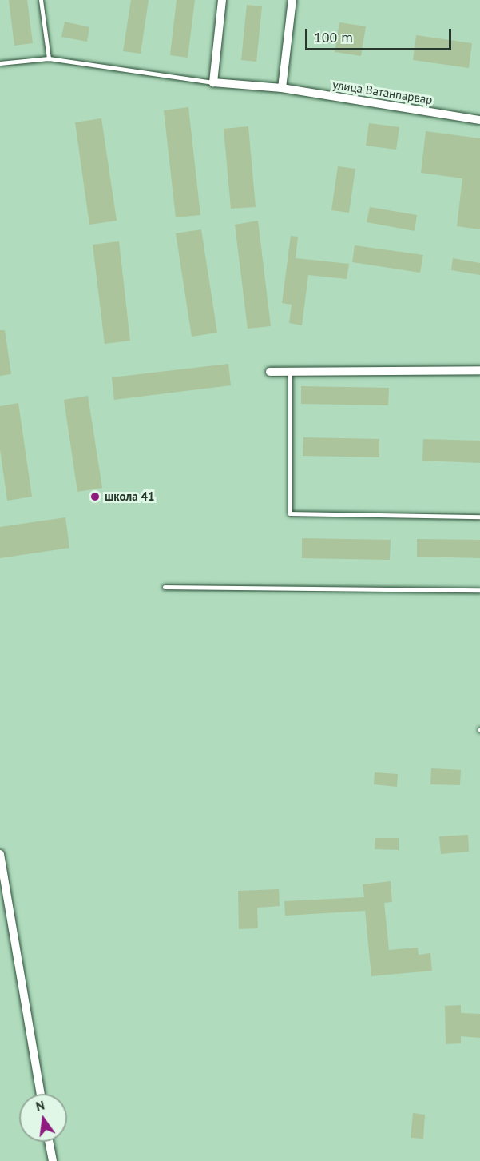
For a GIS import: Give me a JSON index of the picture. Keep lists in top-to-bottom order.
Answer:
{
  "streets": {
    "street": ["улица Ватанпарвар"]
  },
  "places": ["школа 41"],
  "scale_bar": "100 m",
  "north": "top"
}
